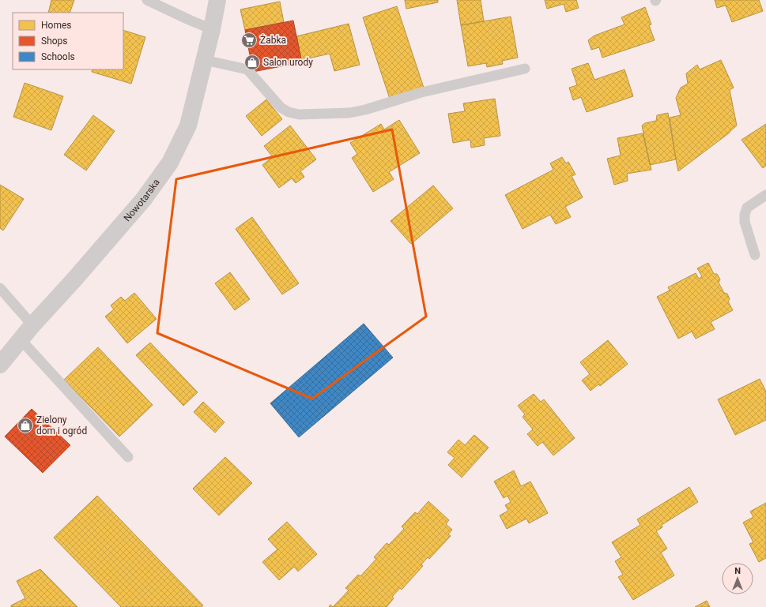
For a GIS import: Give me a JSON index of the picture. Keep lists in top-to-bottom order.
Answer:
{
  "streets": {
    "main road": ["Nowotarska"]
  },
  "places": {
    "supermarket": ["Żabka"],
    "shop": ["Salon urody", "Zielony dom i ogród"]
  },
  "legend": ["Homes", "Shops", "Schools"],
  "north": "top"
}
